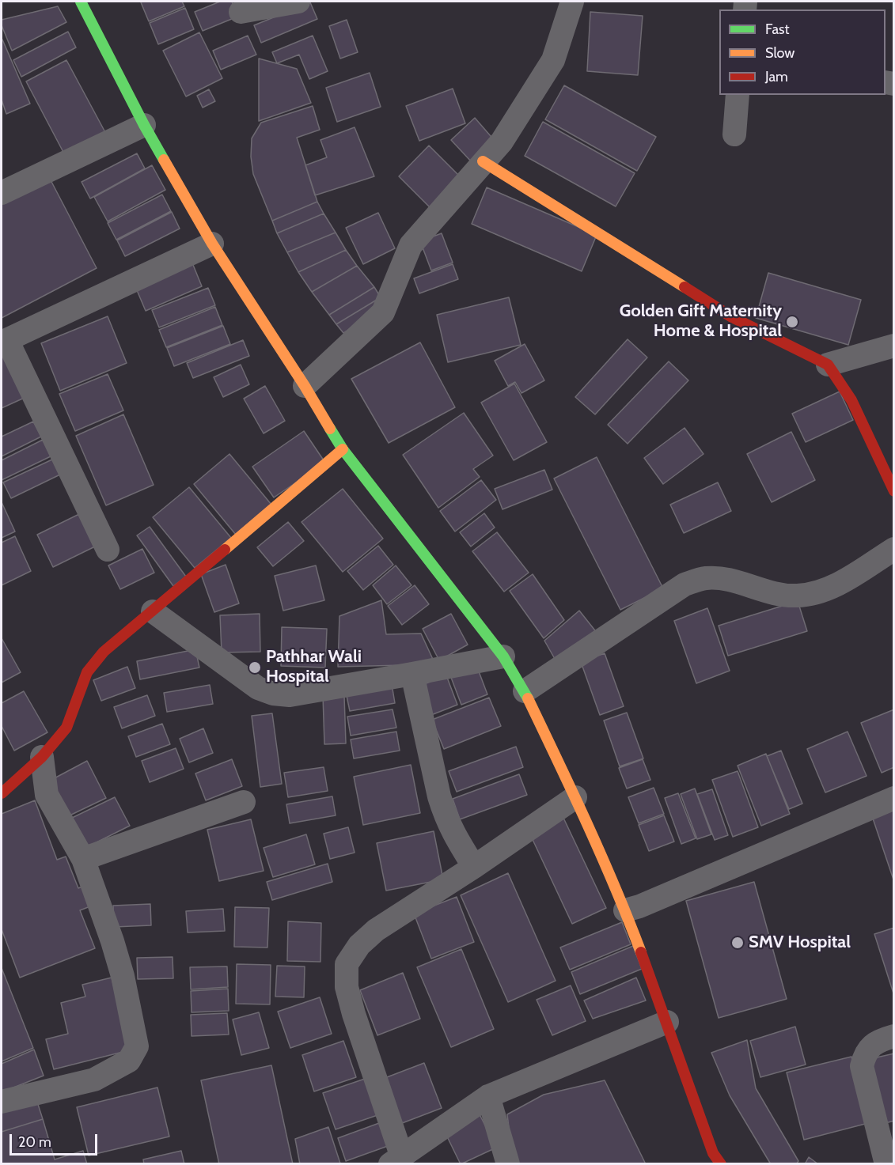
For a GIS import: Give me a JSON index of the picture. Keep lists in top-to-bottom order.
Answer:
{
  "places": ["Golden Gift Maternity Home & Hospital", "Pathhar Wali Hospital", "SMV Hospital"],
  "legend": ["Fast", "Slow", "Jam"],
  "scale_bar": "20 m"
}
